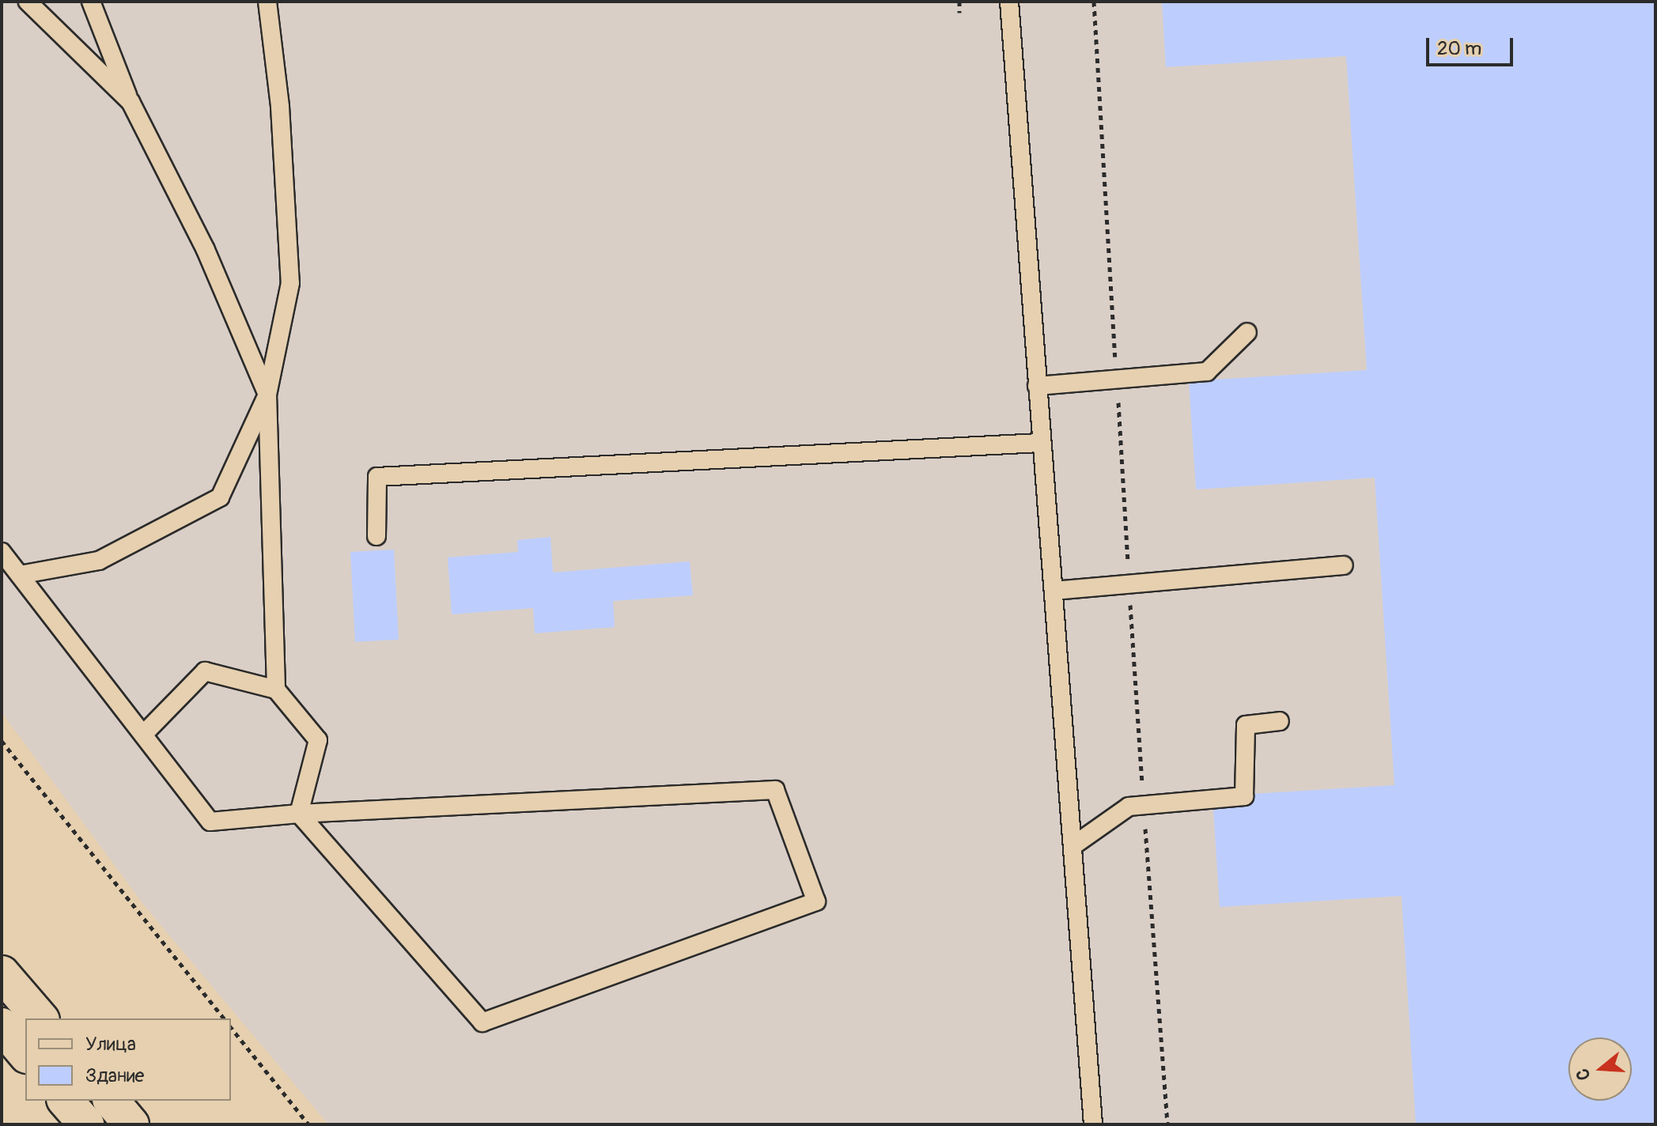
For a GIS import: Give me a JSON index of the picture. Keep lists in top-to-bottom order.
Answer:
{
  "legend": ["Улица", "Здание"],
  "scale_bar": "20 m",
  "north": "left"
}
